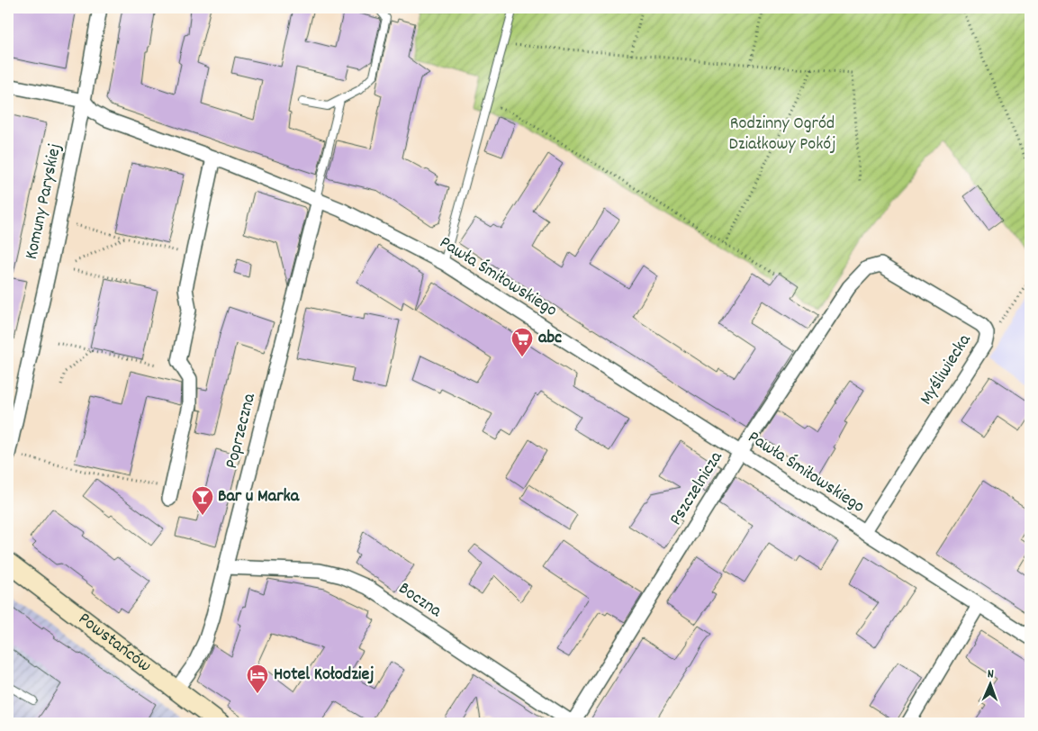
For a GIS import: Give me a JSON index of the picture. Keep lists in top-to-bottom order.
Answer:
{
  "streets": {
    "street": [
      "Komuny Paryskiej",
      "Pawła Śmiłowskiego",
      "Myśliwiecka",
      "Poprzeczna",
      "Pszczelnicza",
      "Boczna",
      "Powstańców"
    ]
  },
  "crossings": [
    ["Komuny Paryskiej", "Pawła Śmiłowskiego"],
    ["Pawła Śmiłowskiego", "Myśliwiecka"],
    ["Pawła Śmiłowskiego", "Poprzeczna"],
    ["Pawła Śmiłowskiego", "Pszczelnicza"],
    ["Myśliwiecka", "Pszczelnicza"],
    ["Poprzeczna", "Boczna"],
    ["Poprzeczna", "Powstańców"],
    ["Pszczelnicza", "Boczna"]
  ],
  "parks": ["Rodzinny Ogród Działkowy Pokój"],
  "places": {
    "supermarket": ["abc"],
    "bar": ["Bar u Marka"],
    "hotel": ["Hotel Kołodziej"]
  },
  "north": "top"
}
